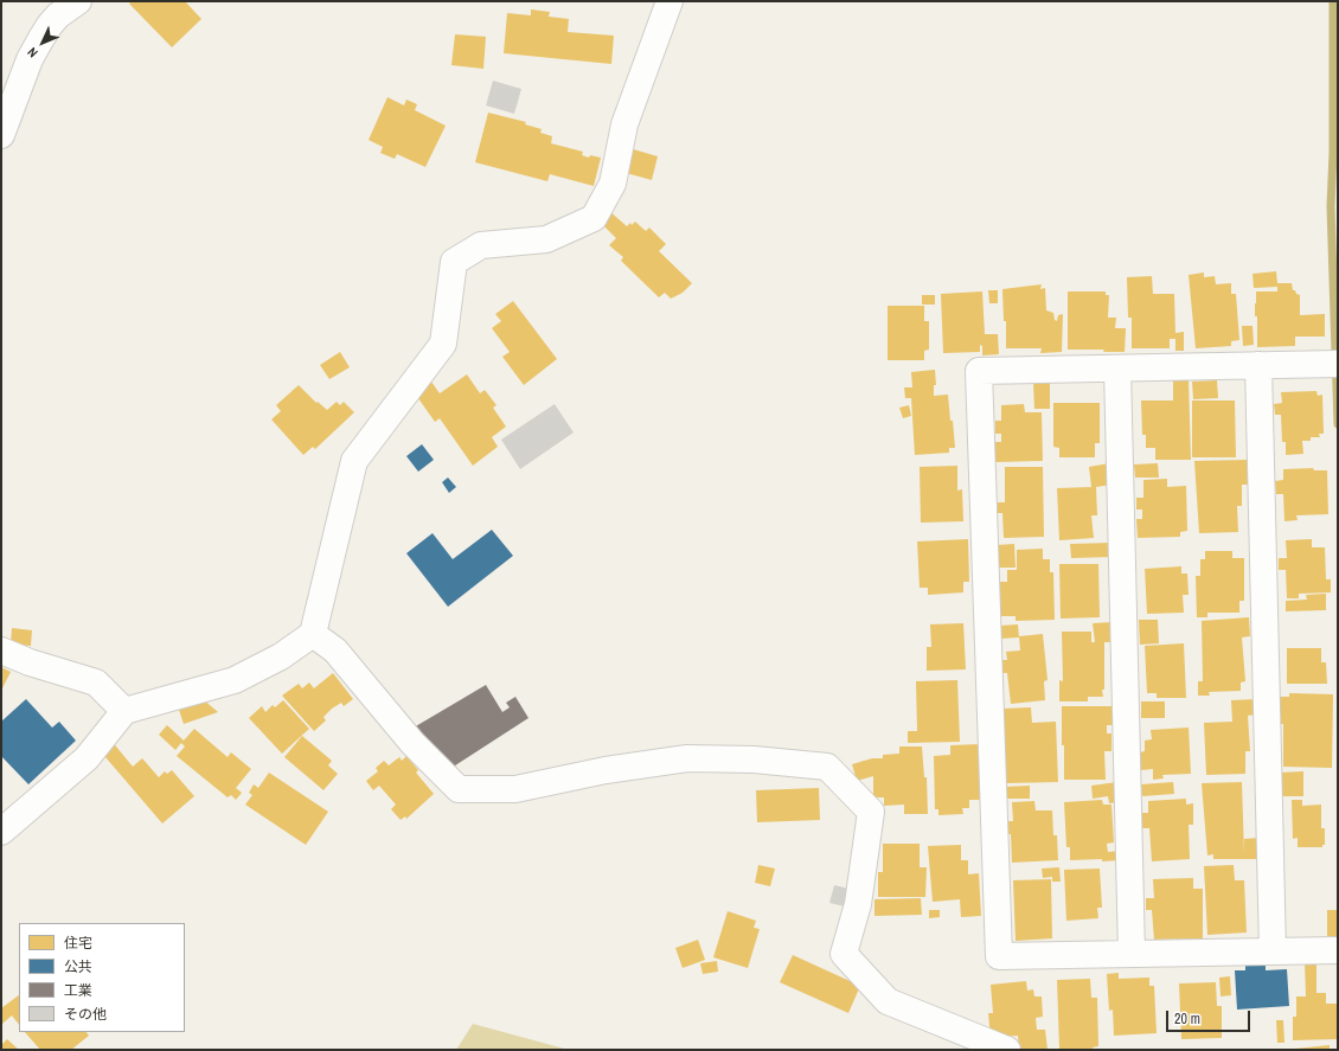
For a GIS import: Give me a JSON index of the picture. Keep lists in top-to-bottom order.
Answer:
{
  "legend": [
    "住宅",
    "公共",
    "工業",
    "その他"
  ],
  "scale_bar": "20 m",
  "north": "bottom left"
}
